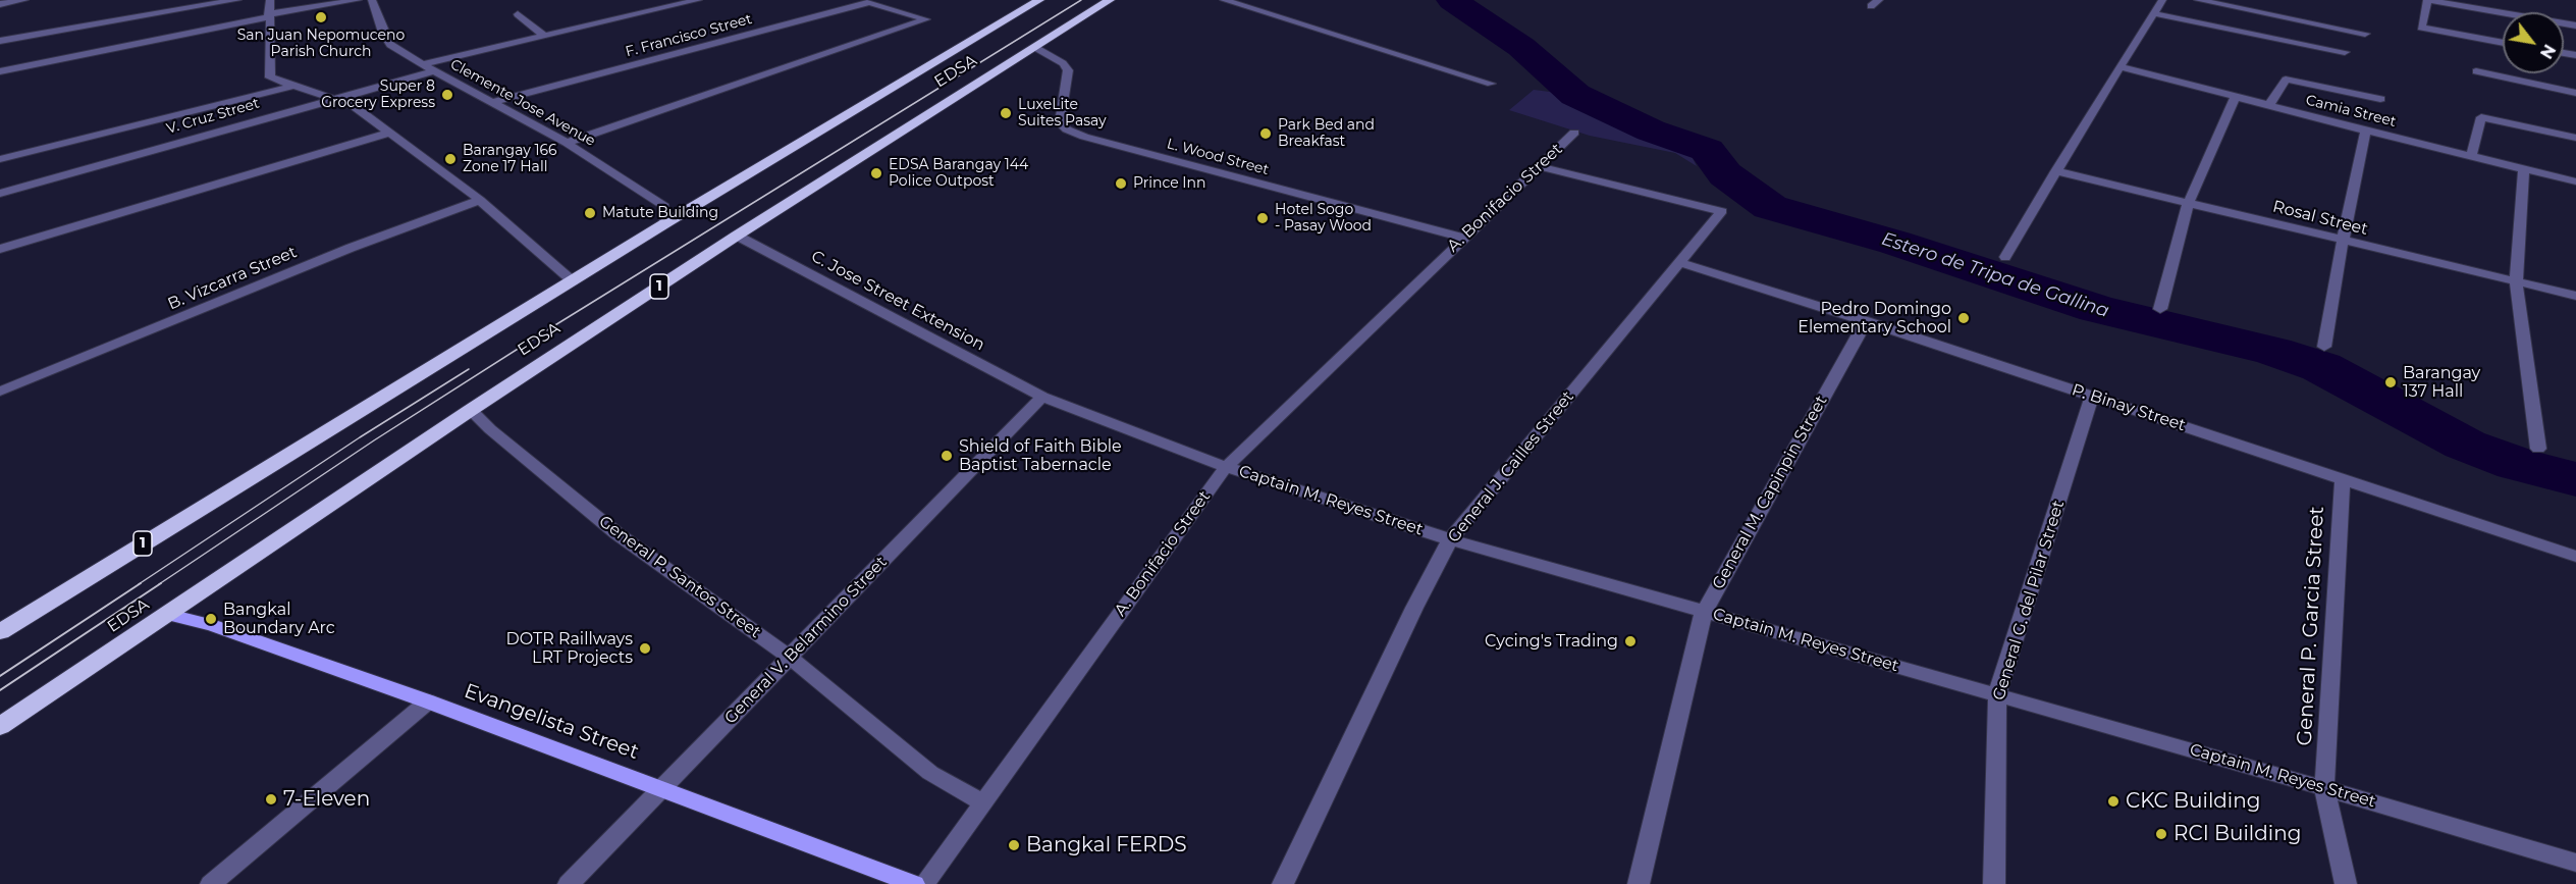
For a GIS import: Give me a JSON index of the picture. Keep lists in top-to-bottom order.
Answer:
{
  "streets": {
    "highway": ["EDSA", "1"],
    "main road": ["Evangelista Street"],
    "street": [
      "F. Francisco Street",
      "Clemente Jose Avenue",
      "Camia Street",
      "V. Cruz Street",
      "L. Wood Street",
      "A. Bonifacio Street",
      "Rosal Street",
      "B. Vizcarra Street",
      "C. Jose Street Extension",
      "P. Binay Street",
      "General J. Cailles Street",
      "General M. Capinpin Street",
      "Captain M. Reyes Street",
      "General P. Santos Street",
      "General G. del Pilar Street",
      "General P. Garcia Street",
      "General V. Belarmino Street"
    ]
  },
  "crossings": [
    ["F. Francisco Street", "Clemente Jose Avenue"],
    ["EDSA", "Clemente Jose Avenue"],
    ["EDSA", "L. Wood Street"],
    ["EDSA", "C. Jose Street Extension"],
    ["EDSA", "General P. Santos Street"],
    ["EDSA", "Evangelista Street"],
    ["Clemente Jose Avenue", "V. Cruz Street"],
    ["L. Wood Street", "A. Bonifacio Street"],
    ["A. Bonifacio Street", "General J. Cailles Street"],
    ["A. Bonifacio Street", "Captain M. Reyes Street"],
    ["A. Bonifacio Street", "General P. Santos Street"],
    ["C. Jose Street Extension", "Captain M. Reyes Street"],
    ["C. Jose Street Extension", "General V. Belarmino Street"],
    ["P. Binay Street", "General J. Cailles Street"],
    ["P. Binay Street", "General M. Capinpin Street"],
    ["P. Binay Street", "General G. del Pilar Street"],
    ["P. Binay Street", "General P. Garcia Street"],
    ["General J. Cailles Street", "Captain M. Reyes Street"],
    ["General M. Capinpin Street", "Captain M. Reyes Street"],
    ["Captain M. Reyes Street", "General G. del Pilar Street"],
    ["Captain M. Reyes Street", "General P. Garcia Street"],
    ["Captain M. Reyes Street", "General V. Belarmino Street"],
    ["General P. Santos Street", "General V. Belarmino Street"],
    ["General V. Belarmino Street", "Evangelista Street"]
  ],
  "water": ["Estero de Tripa de Gallina"],
  "places": [
    "San Juan Nepomuceno Parish Church",
    "Super 8 Grocery Express",
    "LuxeLite Suites Pasay",
    "Park Bed and Breakfast",
    "Barangay 166 Zone 17 Hall",
    "EDSA Barangay 144 Police Outpost",
    "Prince Inn",
    "Matute Building",
    "Hotel Sogo - Pasay Wood",
    "Pedro Domingo Elementary School",
    "Barangay 137 Hall",
    "Shield of Faith Bible Baptist Tabernacle",
    "Bangkal Boundary Arc",
    "Cycing's Trading",
    "DOTR Raillways LRT Projects",
    "7-Eleven",
    "CKC Building",
    "RCI Building",
    "Bangkal FERDS"
  ],
  "north": "bottom right"
}
